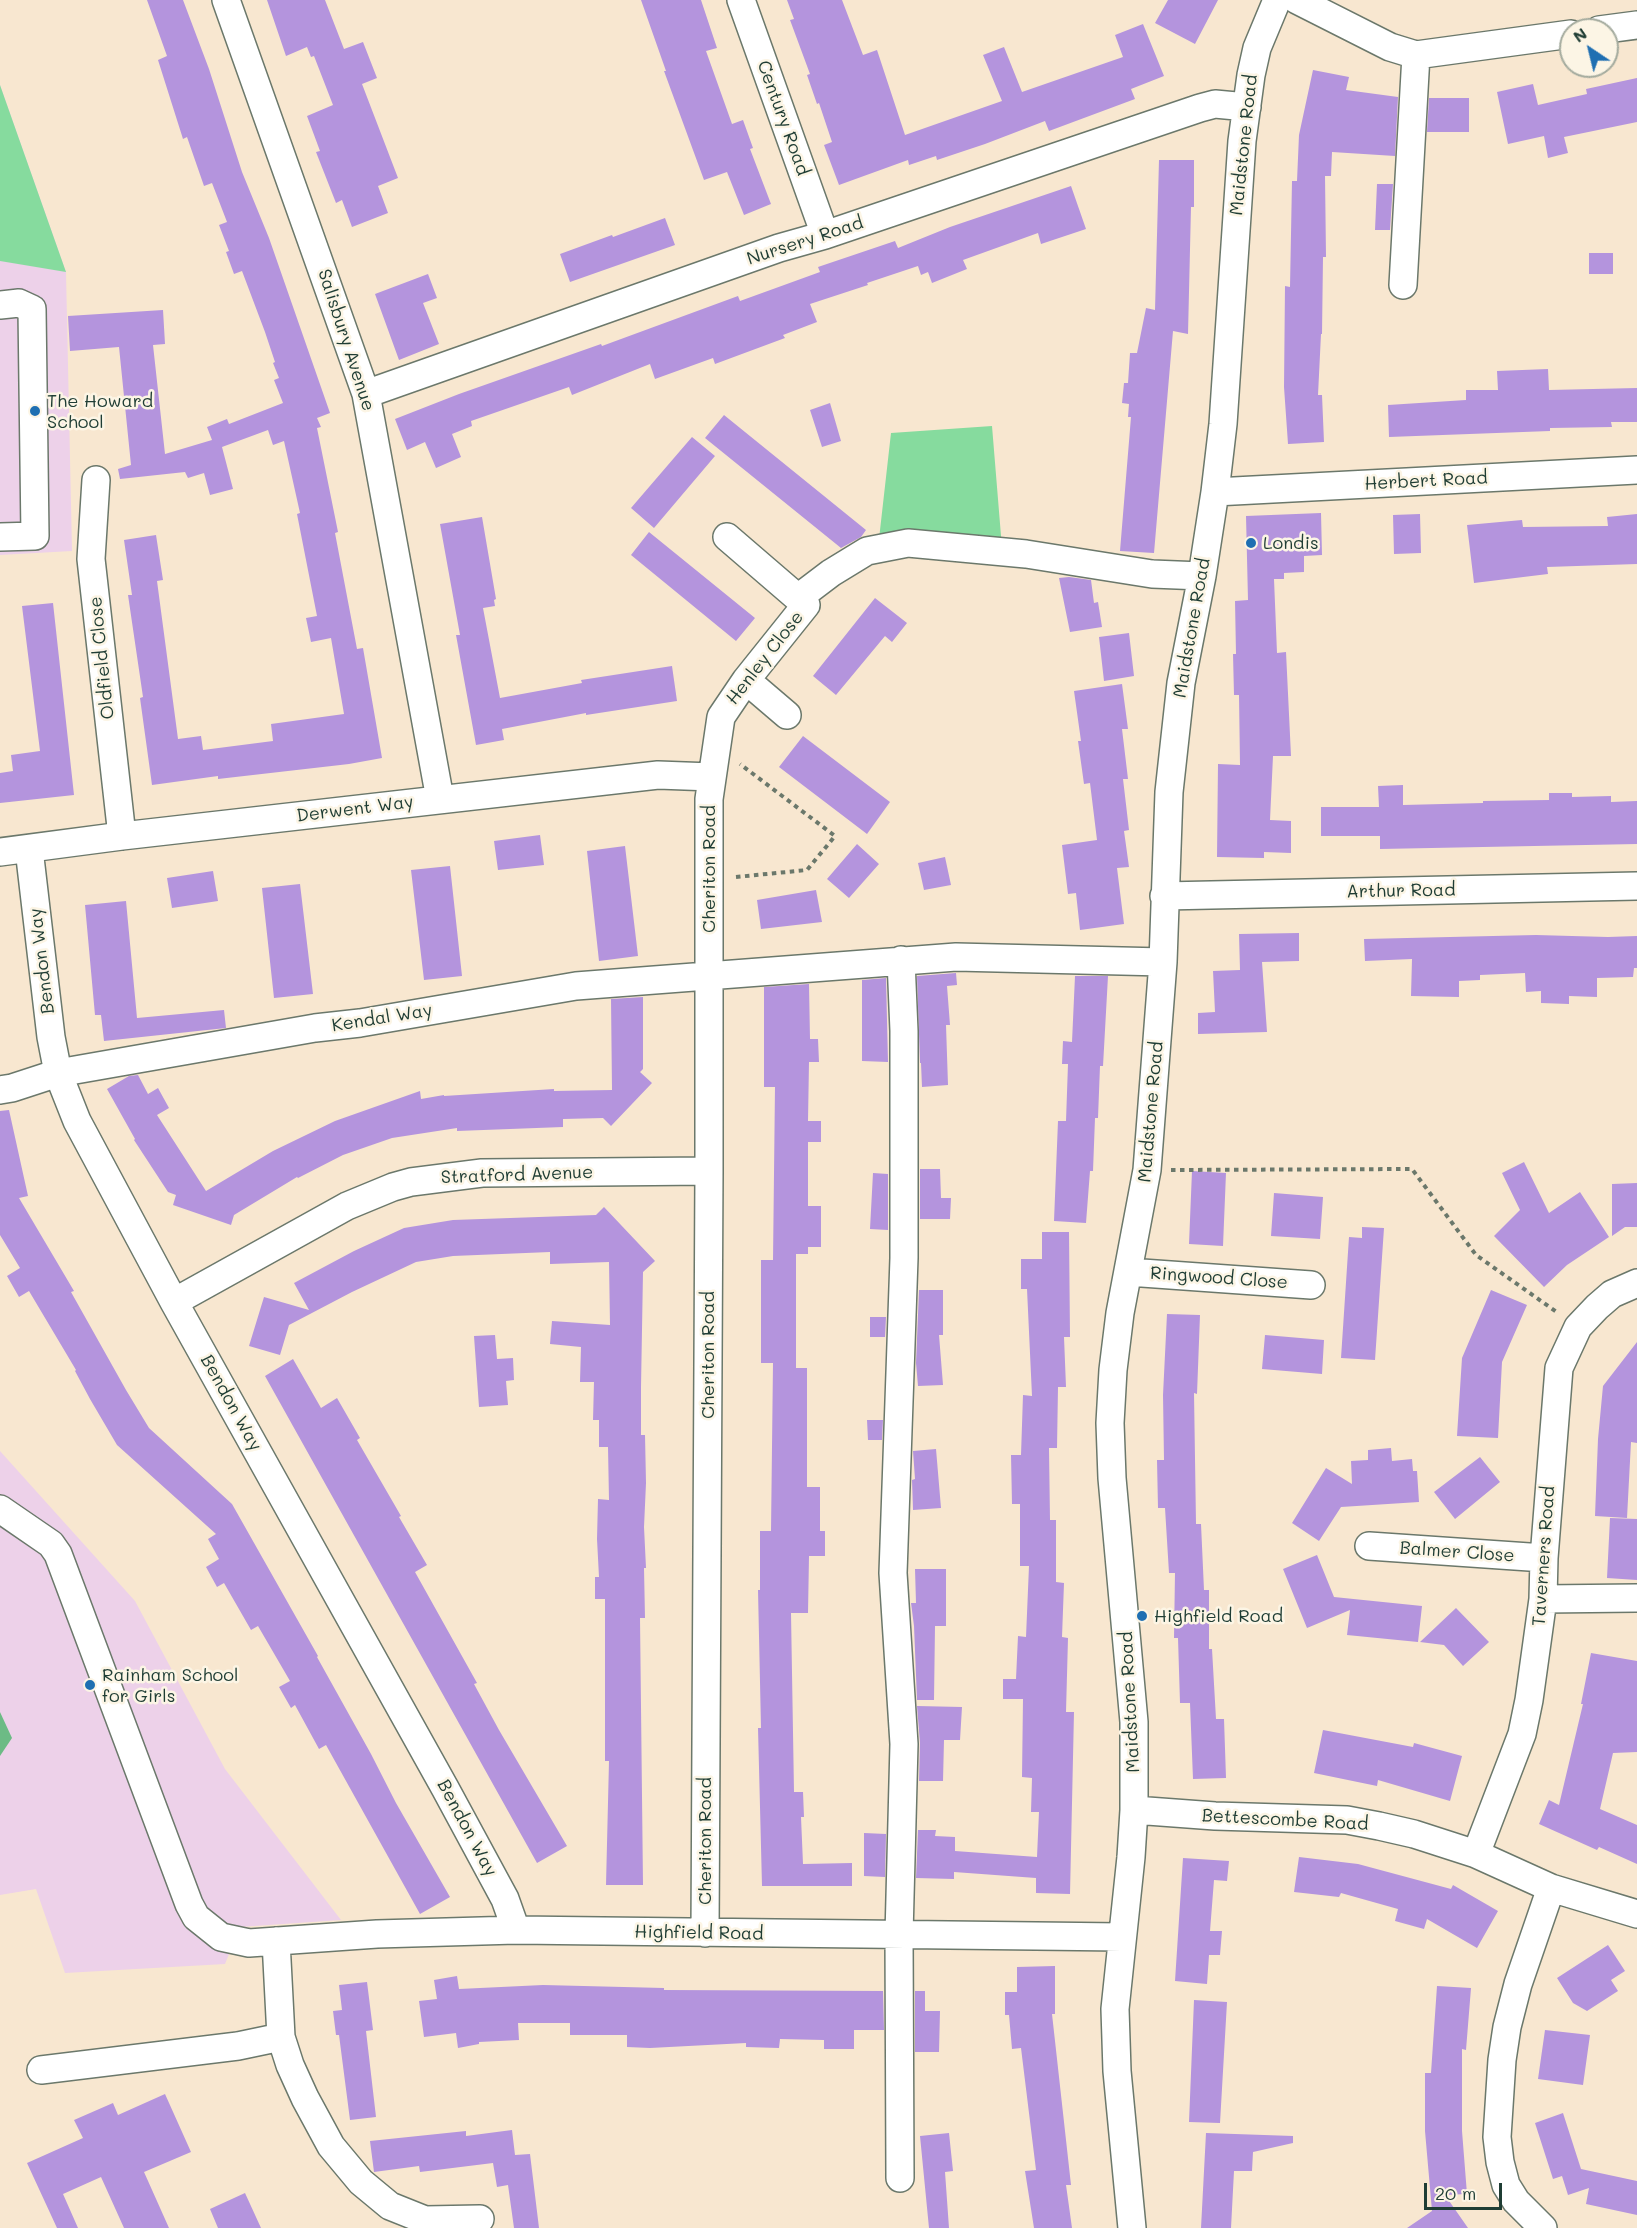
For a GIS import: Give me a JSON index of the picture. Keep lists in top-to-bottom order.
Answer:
{
  "streets": {
    "street": [
      "Century Road",
      "Maidstone Road",
      "Nursery Road",
      "Salisbury Avenue",
      "Herbert Road",
      "Oldfield Close",
      "Henley Close",
      "Derwent Way",
      "Cheriton Road",
      "Arthur Road",
      "Bendon Way",
      "Kendal Way",
      "Stratford Avenue",
      "Ringwood Close",
      "Balmer Close",
      "Taverners Road",
      "Bettescombe Road",
      "Highfield Road"
    ]
  },
  "crossings": [
    ["Century Road", "Nursery Road"],
    ["Maidstone Road", "Nursery Road"],
    ["Maidstone Road", "Herbert Road"],
    ["Maidstone Road", "Arthur Road"],
    ["Maidstone Road", "Kendal Way"],
    ["Maidstone Road", "Ringwood Close"],
    ["Maidstone Road", "Bettescombe Road"],
    ["Maidstone Road", "Highfield Road"],
    ["Nursery Road", "Salisbury Avenue"],
    ["Salisbury Avenue", "Derwent Way"],
    ["Oldfield Close", "Derwent Way"],
    ["Henley Close", "Derwent Way"],
    ["Henley Close", "Cheriton Road"],
    ["Derwent Way", "Cheriton Road"],
    ["Derwent Way", "Bendon Way"],
    ["Cheriton Road", "Kendal Way"],
    ["Cheriton Road", "Stratford Avenue"],
    ["Cheriton Road", "Highfield Road"],
    ["Bendon Way", "Kendal Way"],
    ["Bendon Way", "Stratford Avenue"],
    ["Bendon Way", "Highfield Road"],
    ["Balmer Close", "Taverners Road"],
    ["Taverners Road", "Bettescombe Road"]
  ],
  "places": [
    "The Howard School",
    "Londis",
    "Highfield Road",
    "Rainham School for Girls"
  ],
  "scale_bar": "20 m",
  "north": "top left"
}
